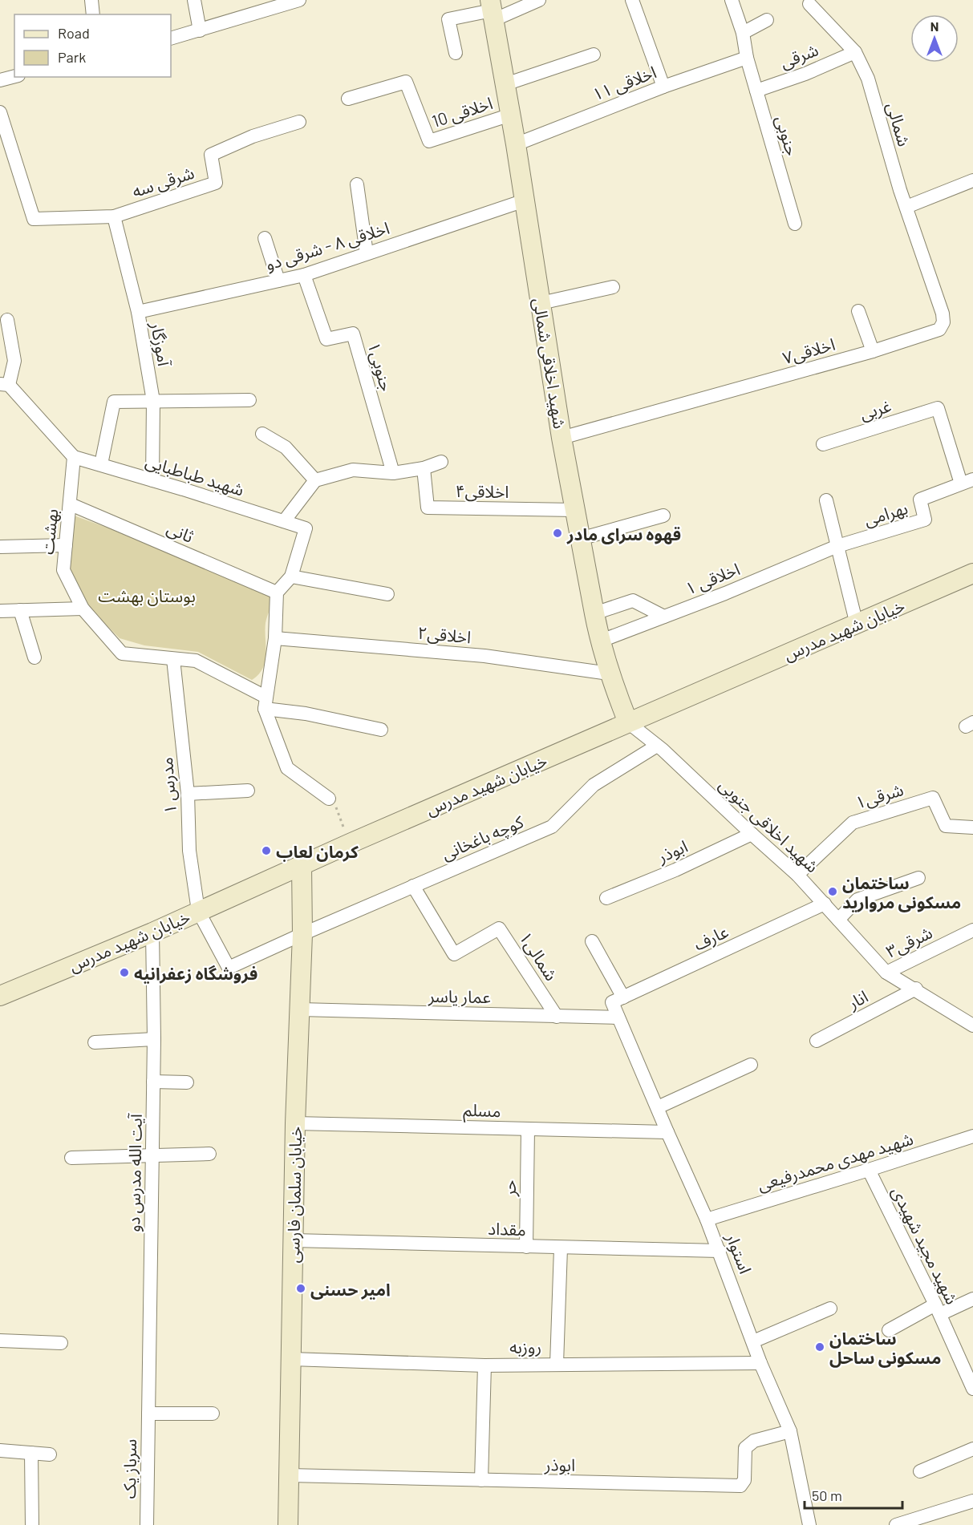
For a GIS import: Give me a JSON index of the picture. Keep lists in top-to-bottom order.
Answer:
{
  "streets": {
    "main road": ["شهید اخلاقی شمالی", "خیابان شهید مدرس", "خیابان سلمان فارسی"],
    "street": [
      "شرقی",
      "اخلاقی ۱۱",
      "اخلاقی 10",
      "شمالی",
      "جنوبی",
      "شرقی سه",
      "اخلاقی ۸ - شرقی دو",
      "آموزگار",
      "اخلاقی۷",
      "جنوبی۱",
      "غربی",
      "شهید طباطبایی",
      "اخلاقی۴",
      "بهرامی",
      "بهشت",
      "ثانی",
      "اخلاقی ۱",
      "اخلاقی۲",
      "مدرس ۱",
      "شرقی۱",
      "شهید اخلاقی جنوبی",
      "کوچه باغخانی",
      "ابوذر",
      "عارف",
      "شرقی۳",
      "شمالی۱",
      "عمار یاسر",
      "انار",
      "مسلم",
      "شهید مهدی محمدرفیعی",
      "آیت الله مدرس دو",
      "حر",
      "مقداد",
      "شهید مجید شهیدی",
      "استوار",
      "روزبه",
      "سرباز یک"
    ]
  },
  "crossings": [
    ["شرقی", "شمالی"],
    ["شرقی", "جنوبی"],
    ["اخلاقی ۱۱", "جنوبی"],
    ["اخلاقی ۱۱", "شهید اخلاقی شمالی"],
    ["اخلاقی 10", "شهید اخلاقی شمالی"],
    ["شمالی", "اخلاقی۷"],
    ["شرقی سه", "آموزگار"],
    ["اخلاقی ۸ - شرقی دو", "آموزگار"],
    ["اخلاقی ۸ - شرقی دو", "شهید اخلاقی شمالی"],
    ["اخلاقی ۸ - شرقی دو", "جنوبی۱"],
    ["آموزگار", "شهید طباطبایی"],
    ["اخلاقی۷", "شهید اخلاقی شمالی"],
    ["شهید اخلاقی شمالی", "اخلاقی۴"],
    ["شهید اخلاقی شمالی", "اخلاقی ۱"],
    ["شهید اخلاقی شمالی", "خیابان شهید مدرس"],
    ["شهید اخلاقی شمالی", "اخلاقی۲"],
    ["شهید اخلاقی شمالی", "شهید اخلاقی جنوبی"],
    ["غربی", "بهرامی"],
    ["شهید طباطبایی", "بهشت"],
    ["بهرامی", "اخلاقی ۱"],
    ["بهشت", "ثانی"],
    ["بهشت", "مدرس ۱"],
    ["خیابان شهید مدرس", "مدرس ۱"],
    ["خیابان شهید مدرس", "شهید اخلاقی جنوبی"],
    ["خیابان شهید مدرس", "آیت الله مدرس دو"],
    ["خیابان شهید مدرس", "خیابان سلمان فارسی"],
    ["مدرس ۱", "کوچه باغخانی"],
    ["مدرس ۱", "خیابان سلمان فارسی"],
    ["شرقی۱", "شهید اخلاقی جنوبی"],
    ["شهید اخلاقی جنوبی", "کوچه باغخانی"],
    ["شهید اخلاقی جنوبی", "ابوذر"],
    ["شهید اخلاقی جنوبی", "عارف"],
    ["شهید اخلاقی جنوبی", "شرقی۳"],
    ["شهید اخلاقی جنوبی", "انار"],
    ["کوچه باغخانی", "شمالی۱"],
    ["کوچه باغخانی", "خیابان سلمان فارسی"],
    ["ابوذر", "خیابان سلمان فارسی"],
    ["ابوذر", "استوار"],
    ["عارف", "استوار"],
    ["شمالی۱", "عمار یاسر"],
    ["عمار یاسر", "خیابان سلمان فارسی"],
    ["عمار یاسر", "استوار"],
    ["مسلم", "حر"],
    ["مسلم", "خیابان سلمان فارسی"],
    ["مسلم", "استوار"],
    ["شهید مهدی محمدرفیعی", "شهید مجید شهیدی"],
    ["شهید مهدی محمدرفیعی", "استوار"],
    ["آیت الله مدرس دو", "سرباز یک"],
    ["حر", "مقداد"],
    ["خیابان سلمان فارسی", "مقداد"],
    ["خیابان سلمان فارسی", "روزبه"],
    ["مقداد", "استوار"],
    ["استوار", "روزبه"]
  ],
  "parks": ["بوستان بهشت"],
  "places": [
    "قهوه سرای مادر",
    "کرمان لعاب",
    "ساختمان مسکونی مروارید",
    "فروشگاه زعفرانیه",
    "امیر حسنی",
    "ساختمان مسکونی ساحل"
  ],
  "legend": ["Road", "Park"],
  "scale_bar": "50 m",
  "north": "top"
}
